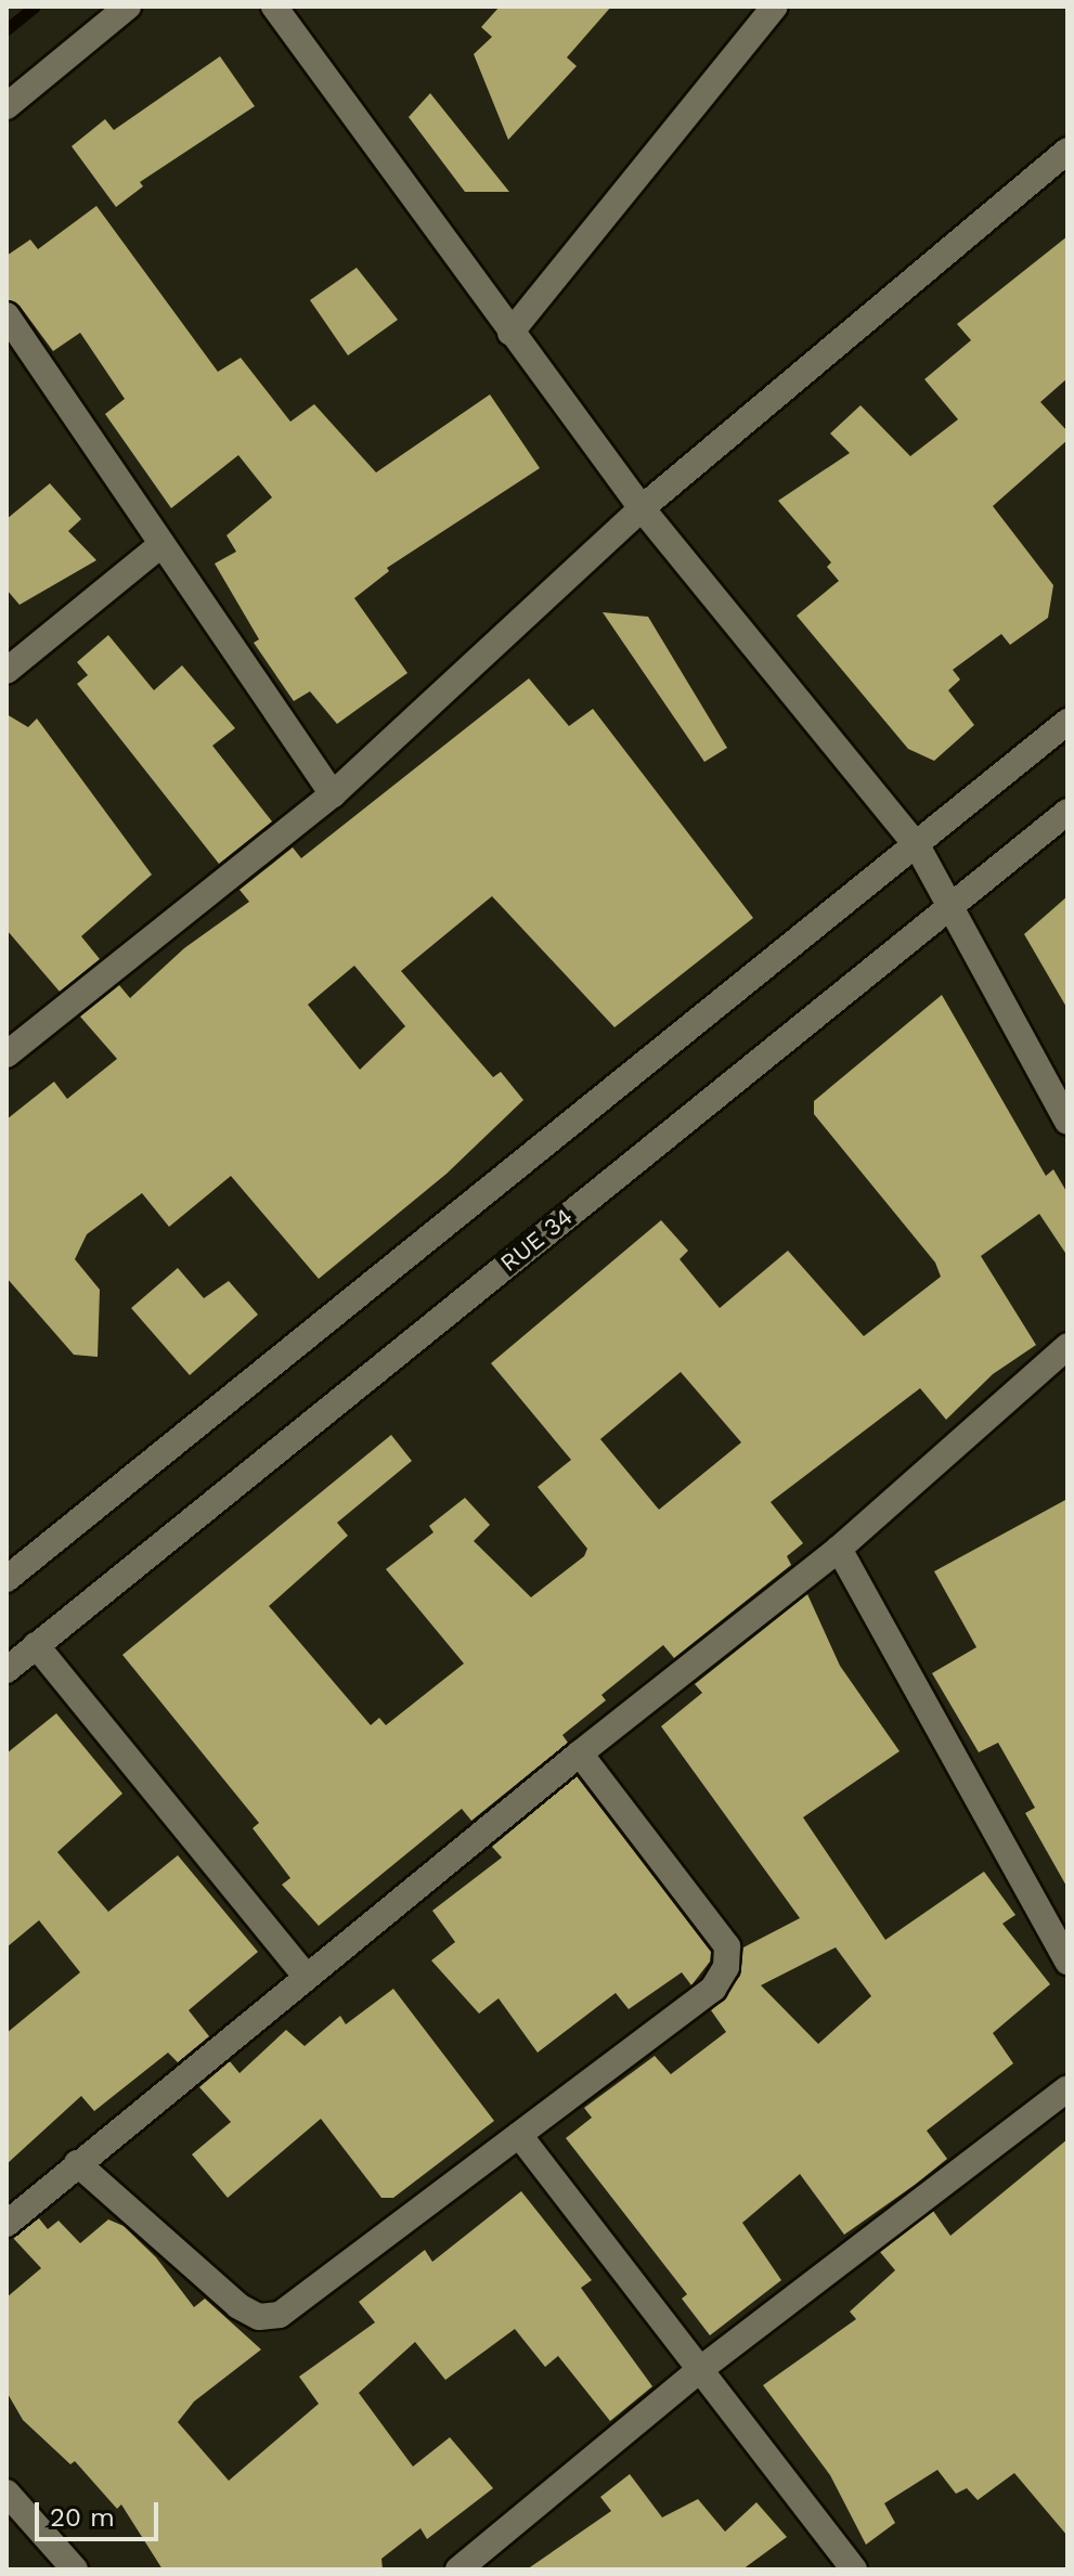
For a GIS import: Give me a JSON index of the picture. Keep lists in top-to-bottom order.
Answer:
{
  "streets": {
    "street": ["RUE 34"]
  },
  "scale_bar": "20 m"
}
